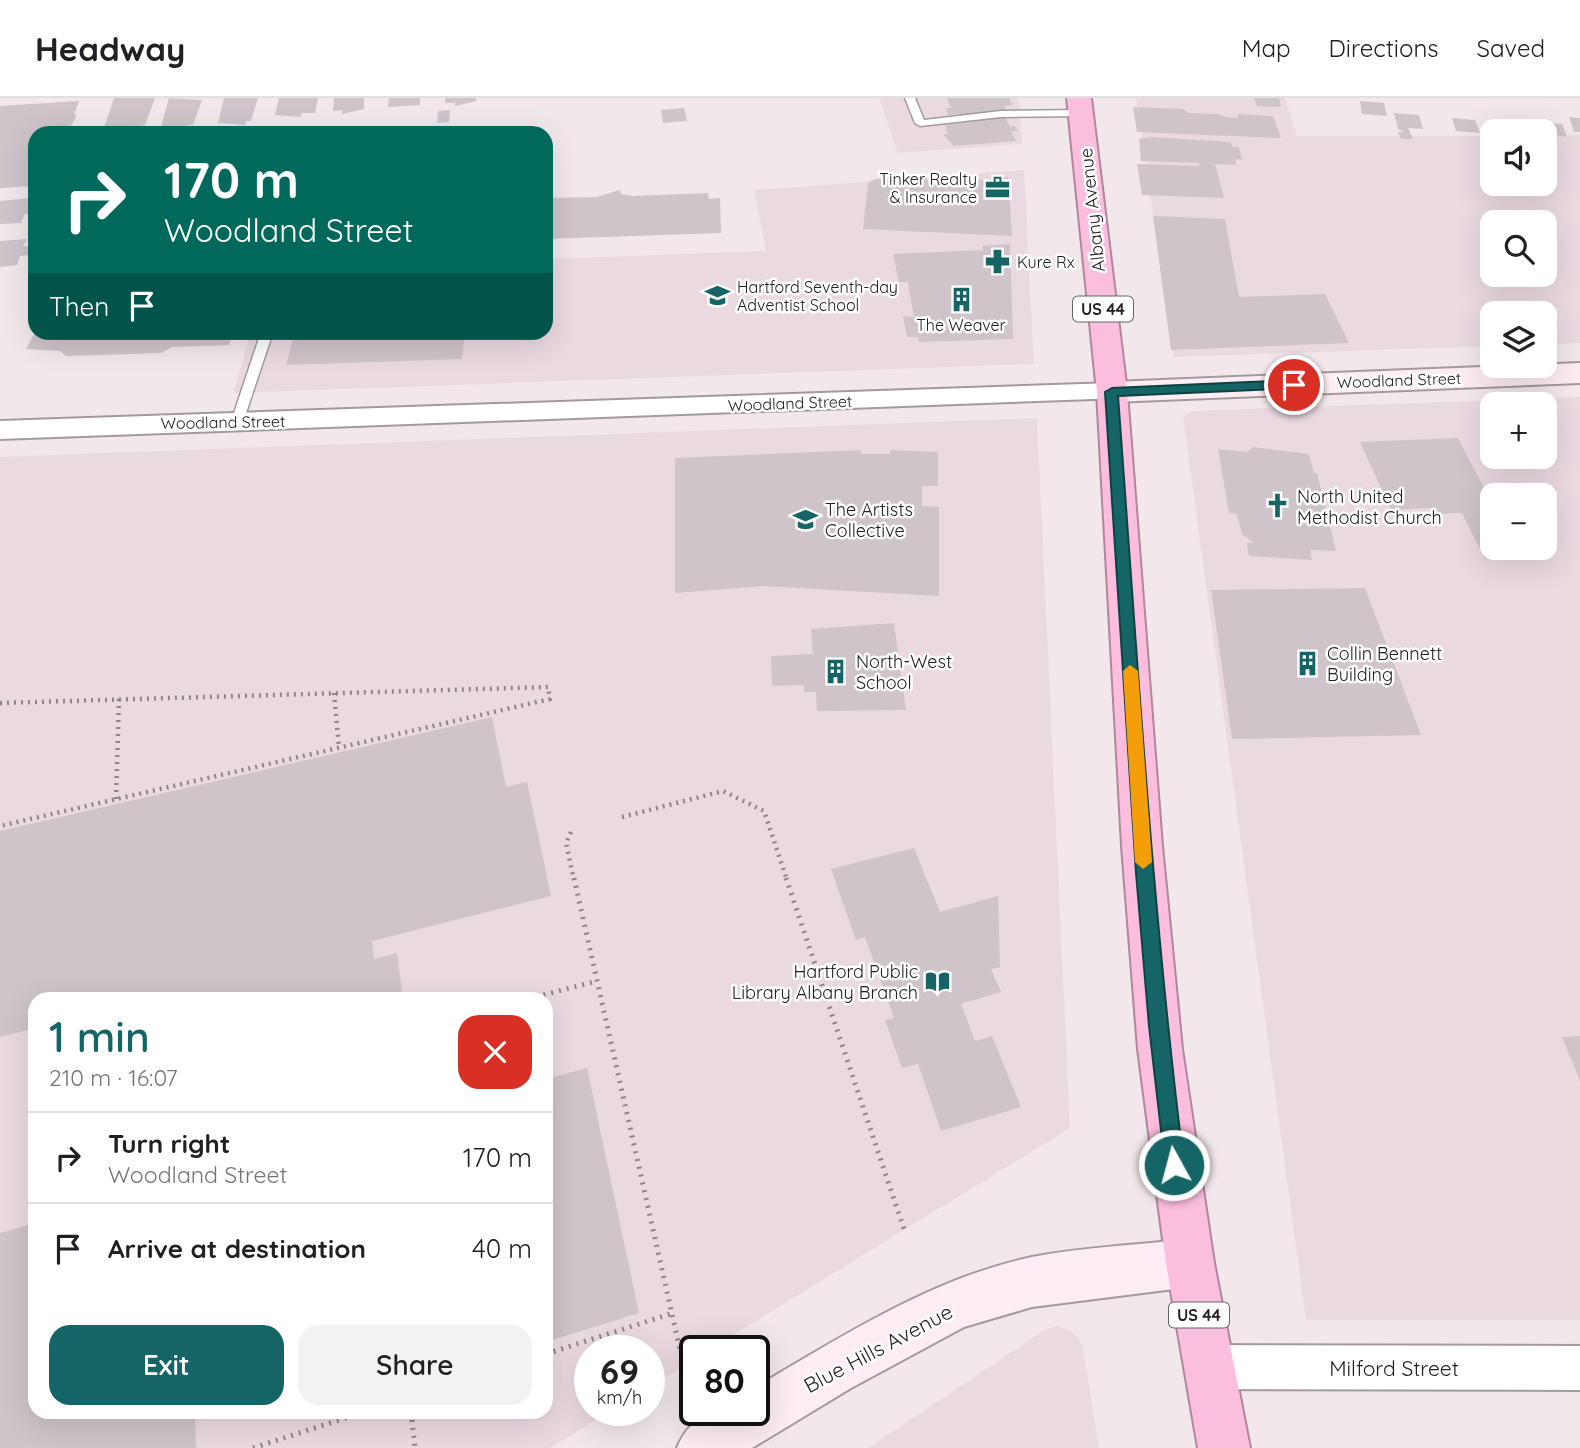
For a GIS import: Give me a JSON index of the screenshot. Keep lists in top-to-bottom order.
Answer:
{
  "streets": {
    "highway": ["Albany Avenue", "US 44"],
    "main road": ["Woodland Street", "Blue Hills Avenue"],
    "street": ["Milford Street"]
  },
  "crossings": [
    ["Albany Avenue", "Woodland Street"],
    ["Albany Avenue", "Blue Hills Avenue"],
    ["Albany Avenue", "Milford Street"]
  ],
  "places": {
    "office": ["Tinker Realty & Insurance"],
    "pharmacy": ["Kure Rx"],
    "school or university": ["Hartford Seventh-day Adventist School", "The Artists Collective"],
    "building": ["The Weaver", "Collin Bennett Building", "North-West School"],
    "church": ["North United Methodist Church"],
    "library": ["Hartford Public Library Albany Branch"]
  },
  "page": {
    "header": "Headway",
    "nav": ["Map", "Directions", "Saved"],
    "map_buttons": ["+", "−"],
    "turn": ["170 m", "Woodland Street"],
    "then": "Then",
    "heading": ["1 min", "210 m · 16:07"],
    "list": [
      {
        "name": "Turn right",
        "note": "Woodland Street",
        "value": "170 m"
      },
      {
        "name": "Arrive at destination",
        "value": "40 m"
      }
    ],
    "buttons": ["Exit", "Share"],
    "speed": "69 km/h",
    "limit": "80"
  }
}
